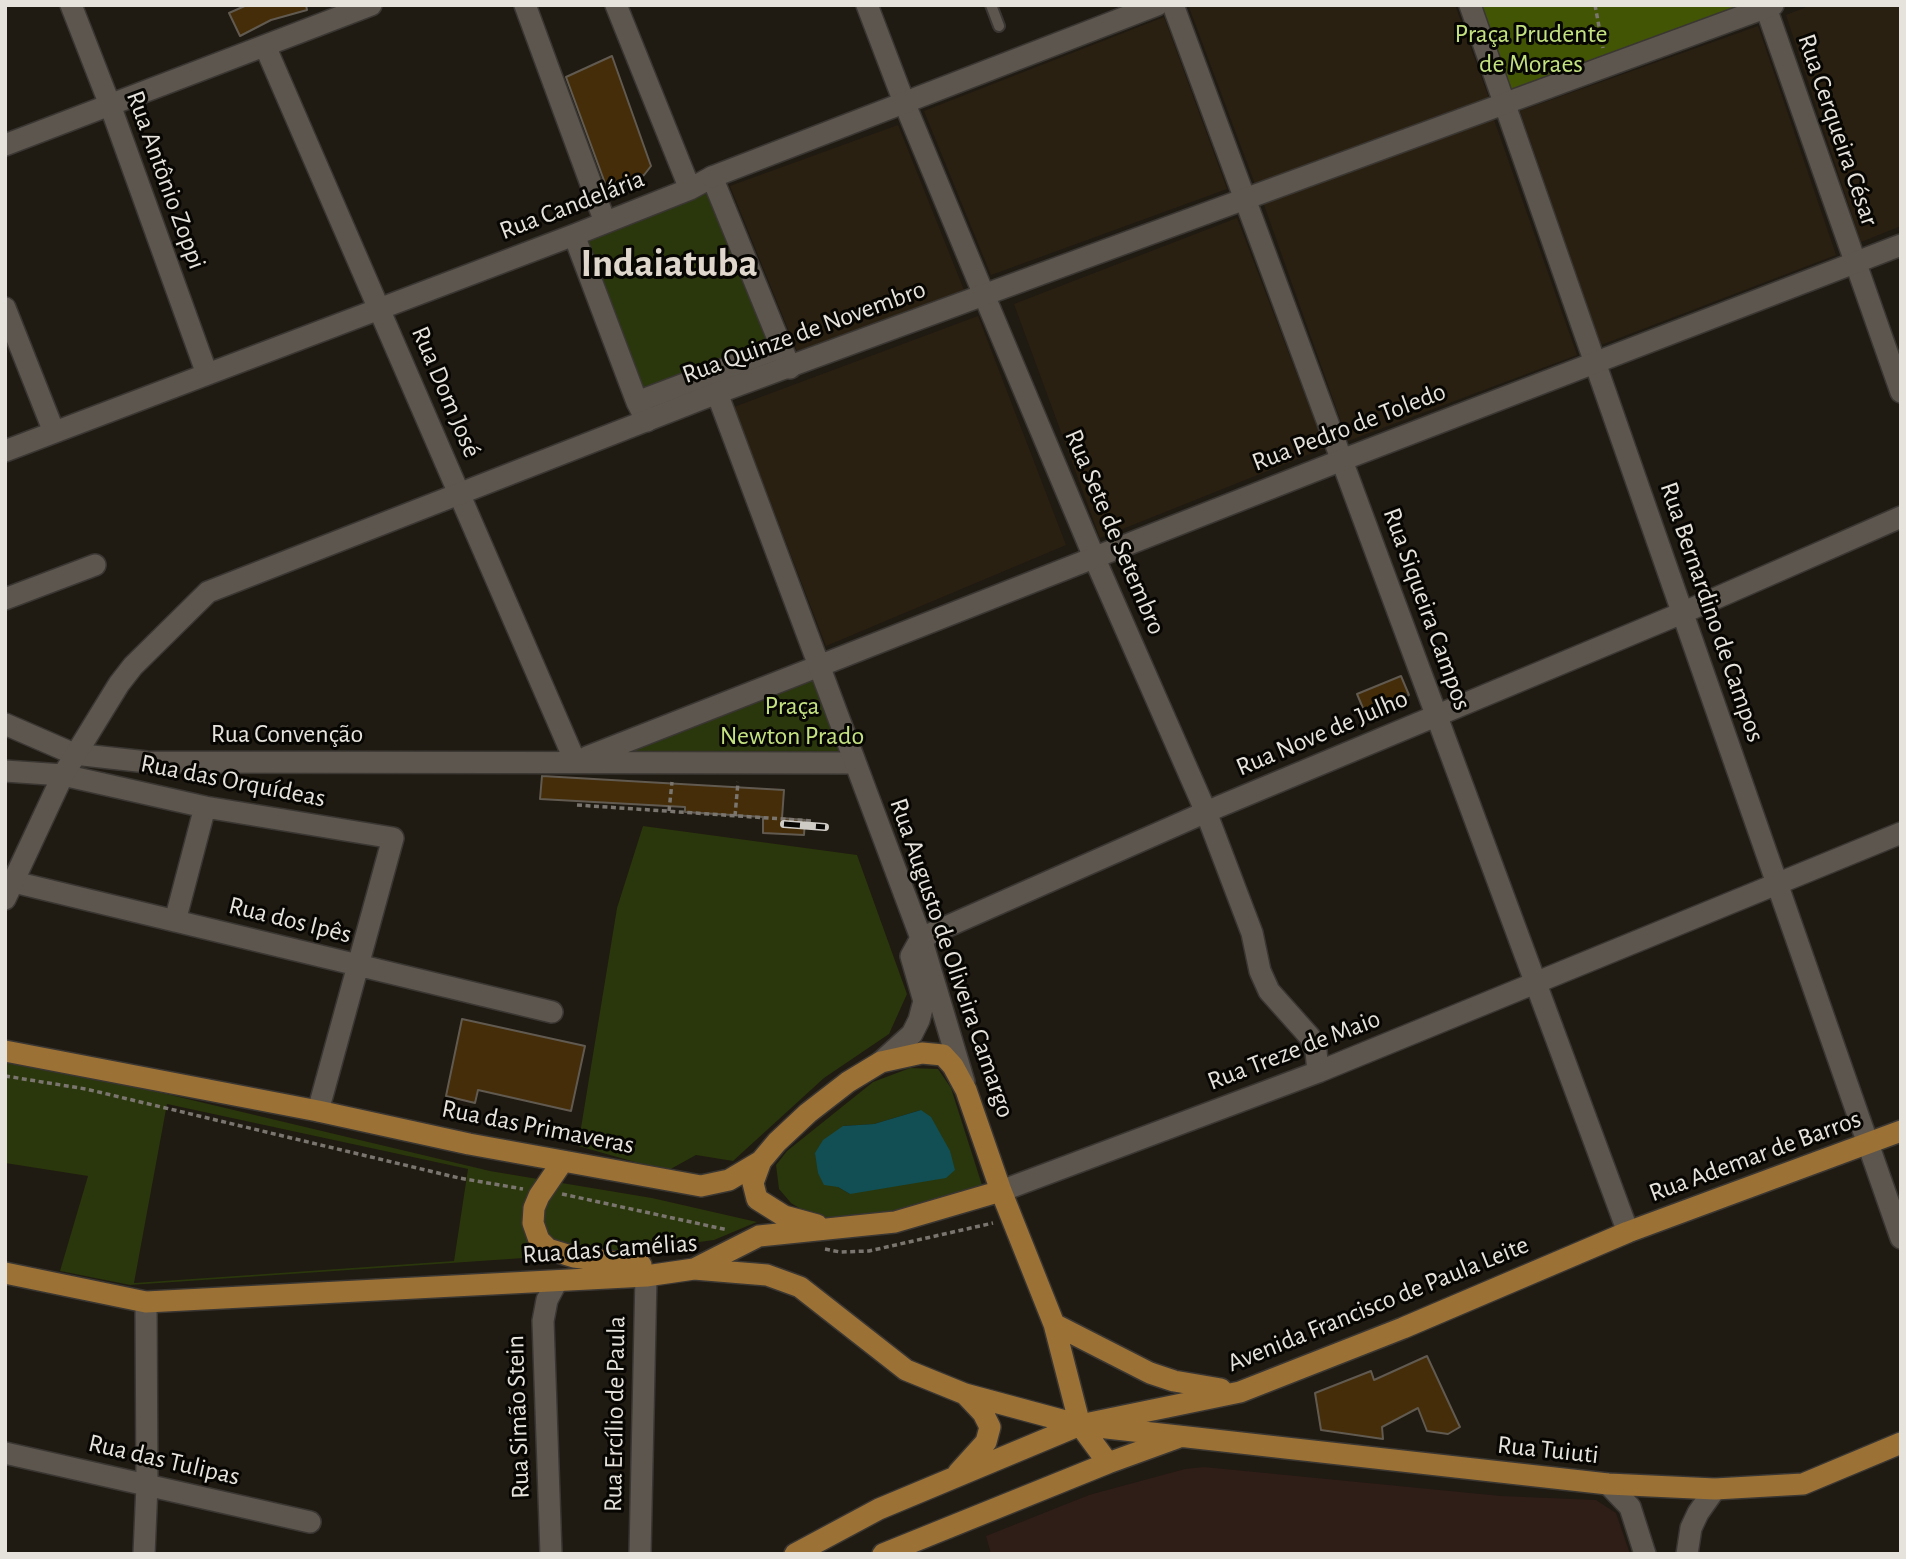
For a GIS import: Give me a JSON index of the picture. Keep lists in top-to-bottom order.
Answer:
{
  "streets": {
    "main road": [
      "Rua Augusto de Oliveira Camargo",
      "Rua Treze de Maio",
      "Rua das Primaveras",
      "Rua Ademar de Barros",
      "Rua das Camélias",
      "Avenida Francisco de Paula Leite",
      "Rua Tuiuti"
    ],
    "street": [
      "Rua Cerqueira César",
      "Rua Antônio Zoppi",
      "Rua Candelária",
      "Rua Quinze de Novembro",
      "Rua Dom José",
      "Rua Pedro de Toledo",
      "Rua Sete de Setembro",
      "Rua Siqueira Campos",
      "Rua Bernardino de Campos",
      "Rua Nove de Julho",
      "Rua Convenção",
      "Rua das Orquídeas",
      "Rua dos Ipês",
      "Rua Ercílio de Paula",
      "Rua Simão Stein",
      "Rua das Tulipas"
    ]
  },
  "crossings": [
    ["Rua Cerqueira César", "Rua Quinze de Novembro"],
    ["Rua Cerqueira César", "Rua Pedro de Toledo"],
    ["Rua Antônio Zoppi", "Rua Candelária"],
    ["Rua Candelária", "Rua Dom José"],
    ["Rua Candelária", "Rua Sete de Setembro"],
    ["Rua Quinze de Novembro", "Rua Dom José"],
    ["Rua Quinze de Novembro", "Rua Sete de Setembro"],
    ["Rua Quinze de Novembro", "Rua Siqueira Campos"],
    ["Rua Quinze de Novembro", "Rua Bernardino de Campos"],
    ["Rua Quinze de Novembro", "Rua Convenção"],
    ["Rua Quinze de Novembro", "Rua das Orquídeas"],
    ["Rua Quinze de Novembro", "Rua dos Ipês"],
    ["Rua Quinze de Novembro", "Rua Augusto de Oliveira Camargo"],
    ["Rua Dom José", "Rua Convenção"],
    ["Rua Pedro de Toledo", "Rua Sete de Setembro"],
    ["Rua Pedro de Toledo", "Rua Siqueira Campos"],
    ["Rua Pedro de Toledo", "Rua Bernardino de Campos"],
    ["Rua Pedro de Toledo", "Rua Augusto de Oliveira Camargo"],
    ["Rua Sete de Setembro", "Rua Nove de Julho"],
    ["Rua Sete de Setembro", "Rua Treze de Maio"],
    ["Rua Siqueira Campos", "Rua Nove de Julho"],
    ["Rua Siqueira Campos", "Rua Treze de Maio"],
    ["Rua Siqueira Campos", "Rua Ademar de Barros"],
    ["Rua Siqueira Campos", "Avenida Francisco de Paula Leite"],
    ["Rua Bernardino de Campos", "Rua Nove de Julho"],
    ["Rua Bernardino de Campos", "Rua Treze de Maio"],
    ["Rua Bernardino de Campos", "Rua Ademar de Barros"],
    ["Rua Nove de Julho", "Rua Augusto de Oliveira Camargo"],
    ["Rua Nove de Julho", "Rua das Primaveras"],
    ["Rua das Orquídeas", "Rua dos Ipês"],
    ["Rua Augusto de Oliveira Camargo", "Rua Treze de Maio"],
    ["Rua Augusto de Oliveira Camargo", "Rua das Primaveras"],
    ["Rua Augusto de Oliveira Camargo", "Rua das Camélias"],
    ["Rua Augusto de Oliveira Camargo", "Avenida Francisco de Paula Leite"],
    ["Rua Treze de Maio", "Rua das Camélias"],
    ["Rua Ademar de Barros", "Avenida Francisco de Paula Leite"],
    ["Rua das Camélias", "Avenida Francisco de Paula Leite"],
    ["Rua das Camélias", "Rua Ercílio de Paula"],
    ["Rua das Camélias", "Rua Simão Stein"],
    ["Rua das Camélias", "Rua Tuiuti"]
  ],
  "districts": ["Indaiatuba"],
  "parks": ["Praça Prudente de Moraes", "Praça Newton Prado"]
}
